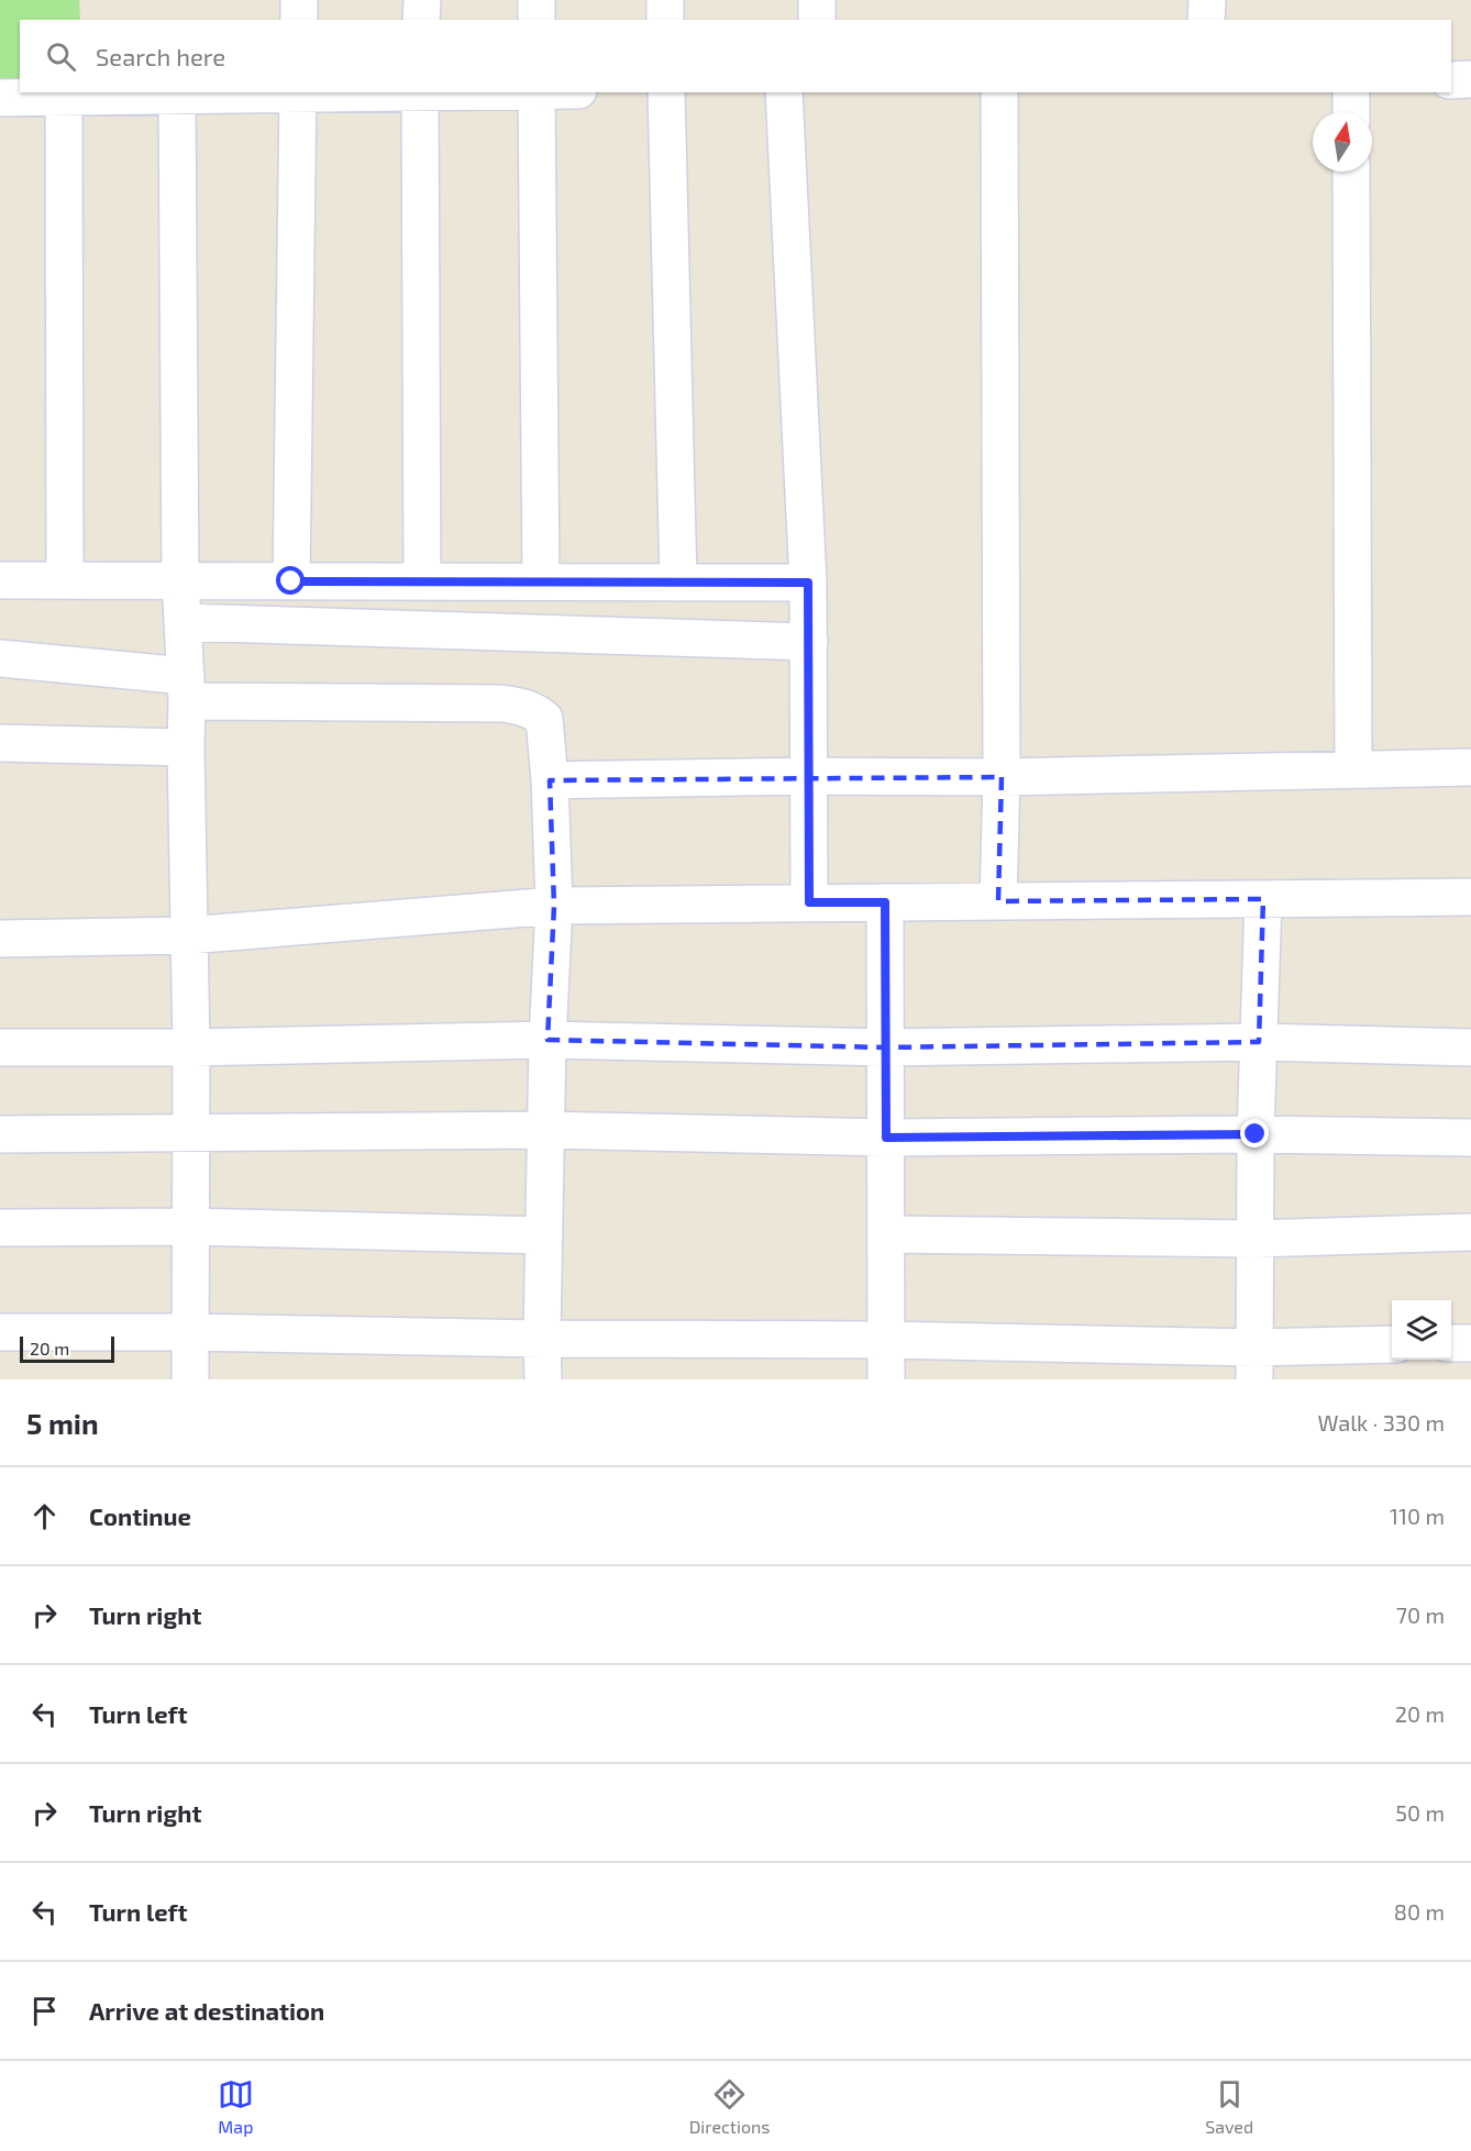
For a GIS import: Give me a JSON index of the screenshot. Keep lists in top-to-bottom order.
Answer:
{
  "scale_bar": "20 m",
  "north": "top",
  "page": {
    "search": "Search here",
    "scale": "20 m",
    "heading": ["5 min", "Walk · 330 m"],
    "list": [
      ["Continue", "110 m"],
      ["Turn right", "70 m"],
      ["Turn left", "20 m"],
      ["Turn right", "50 m"],
      ["Turn left", "80 m"],
      "Arrive at destination"
    ],
    "nav": ["Map", "Directions", "Saved"]
  }
}
